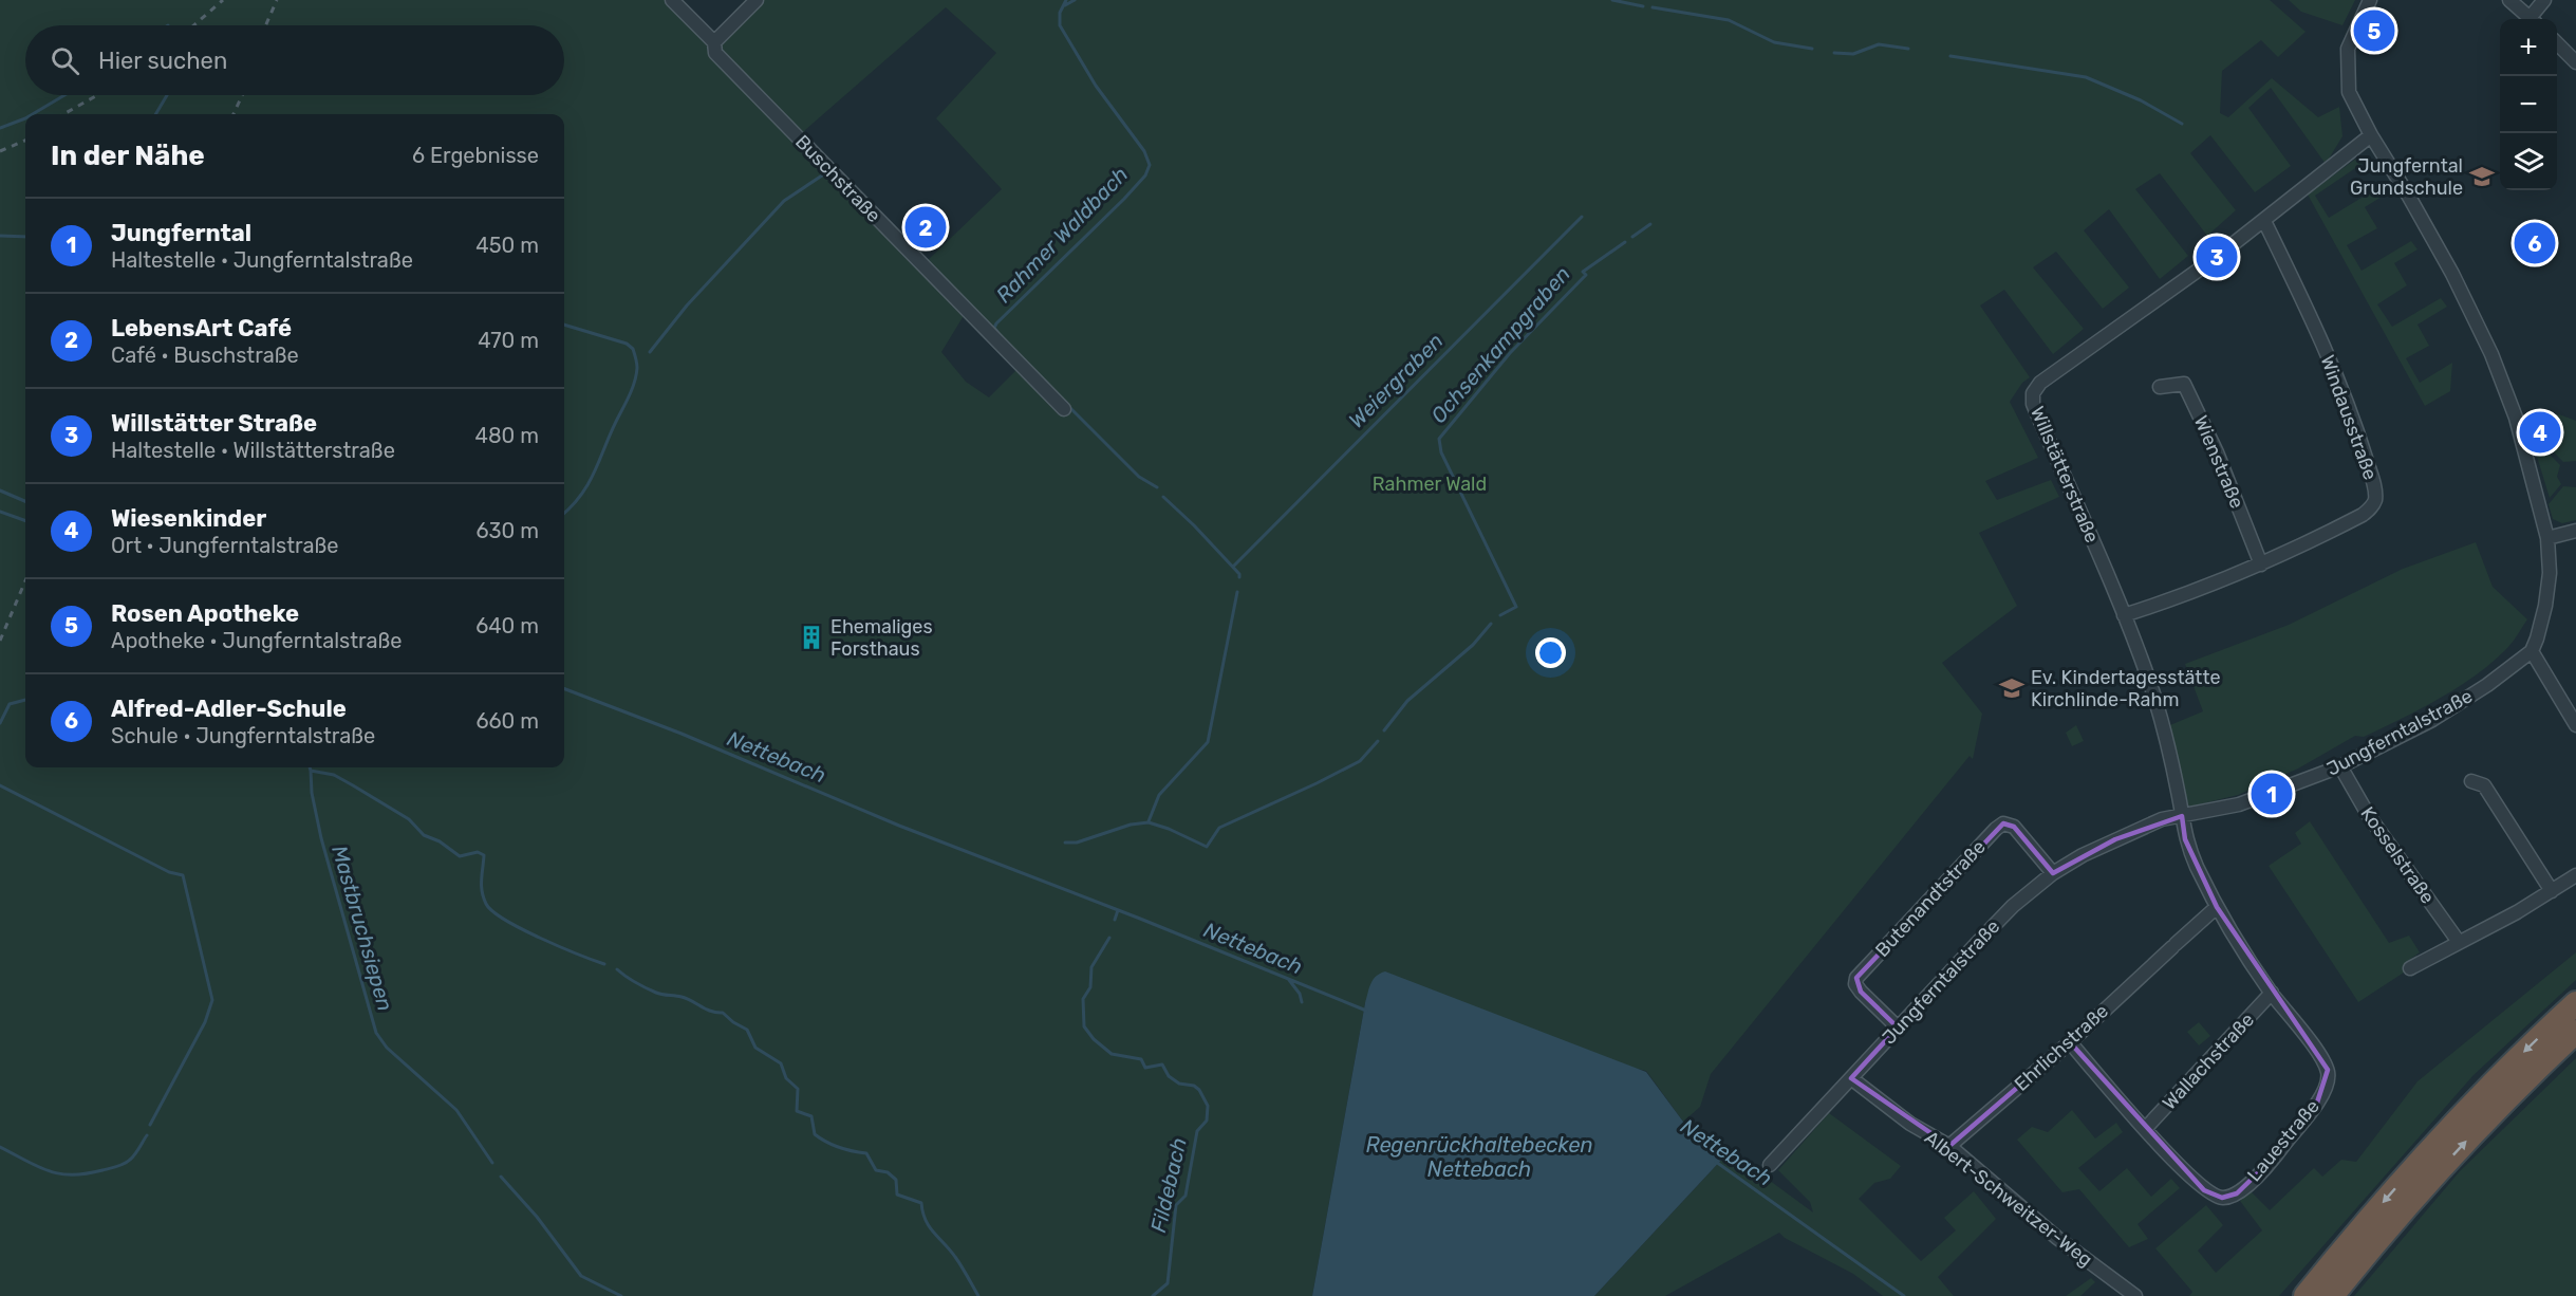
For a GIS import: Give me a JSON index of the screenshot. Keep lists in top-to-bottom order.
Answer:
{
  "streets": {
    "street": [
      "Buschstraße",
      "Windausstraße",
      "Wienstraße",
      "Willstätterstraße",
      "Jungferntalstraße",
      "Kosselstraße",
      "Butenandtstraße",
      "Ehrlichstraße",
      "Wallachstraße",
      "Lauestraße",
      "Albert-Schweitzer-Weg"
    ]
  },
  "crossings": [
    ["Windausstraße", "Wienstraße"],
    ["Windausstraße", "Willstätterstraße"],
    ["Willstätterstraße", "Jungferntalstraße"],
    ["Willstätterstraße", "Lauestraße"],
    ["Jungferntalstraße", "Kosselstraße"],
    ["Jungferntalstraße", "Butenandtstraße"],
    ["Jungferntalstraße", "Lauestraße"],
    ["Jungferntalstraße", "Albert-Schweitzer-Weg"],
    ["Ehrlichstraße", "Lauestraße"],
    ["Ehrlichstraße", "Albert-Schweitzer-Weg"],
    ["Wallachstraße", "Lauestraße"]
  ],
  "water": [
    "Rahmer Waldbach",
    "Ochsenkampgraben",
    "Weiergraben",
    "Nettebach",
    "Mastbruchsiepen",
    "Regenrückhaltebecken Nettebach",
    "Fildebach"
  ],
  "parks": ["Rahmer Wald"],
  "places": {
    "school or university": ["Jungferntal Grundschule", "Ev. Kindertagesstätte Kirchlinde-Rahm"],
    "building": ["Ehemaliges Forsthaus"]
  },
  "page": {
    "pins": [
      "5",
      "2",
      "6",
      "3",
      "4",
      "1"
    ],
    "map_buttons": ["+", "−"],
    "search": "Hier suchen",
    "heading": ["In der Nähe", "6 Ergebnisse"],
    "list": [
      {
        "mark": "1",
        "name": "Jungferntal",
        "note": "Haltestelle · Jungferntalstraße",
        "value": "450 m"
      },
      {
        "mark": "2",
        "name": "LebensArt Café",
        "note": "Café · Buschstraße",
        "value": "470 m"
      },
      {
        "mark": "3",
        "name": "Willstätter Straße",
        "note": "Haltestelle · Willstätterstraße",
        "value": "480 m"
      },
      {
        "mark": "4",
        "name": "Wiesenkinder",
        "note": "Ort · Jungferntalstraße",
        "value": "630 m"
      },
      {
        "mark": "5",
        "name": "Rosen Apotheke",
        "note": "Apotheke · Jungferntalstraße",
        "value": "640 m"
      },
      {
        "mark": "6",
        "name": "Alfred-Adler-Schule",
        "note": "Schule · Jungferntalstraße",
        "value": "660 m"
      }
    ]
  }
}
